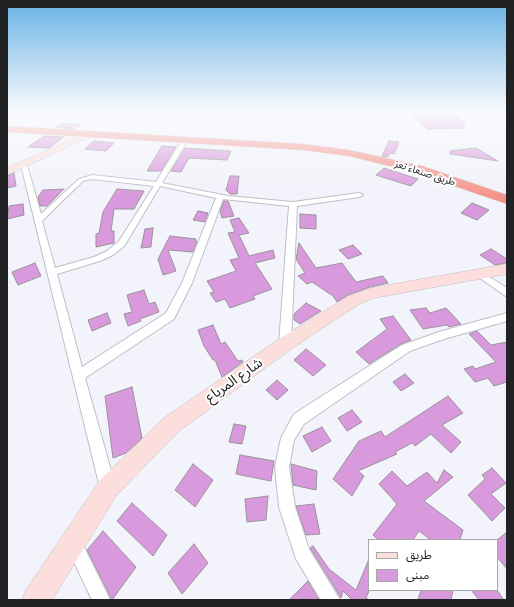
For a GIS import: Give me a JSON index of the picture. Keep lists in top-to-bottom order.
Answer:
{
  "streets": {
    "highway": ["طريق صنعاء تعز"],
    "street": ["شارع المرباع"]
  },
  "legend": ["طريق", "مبنى"]
}
